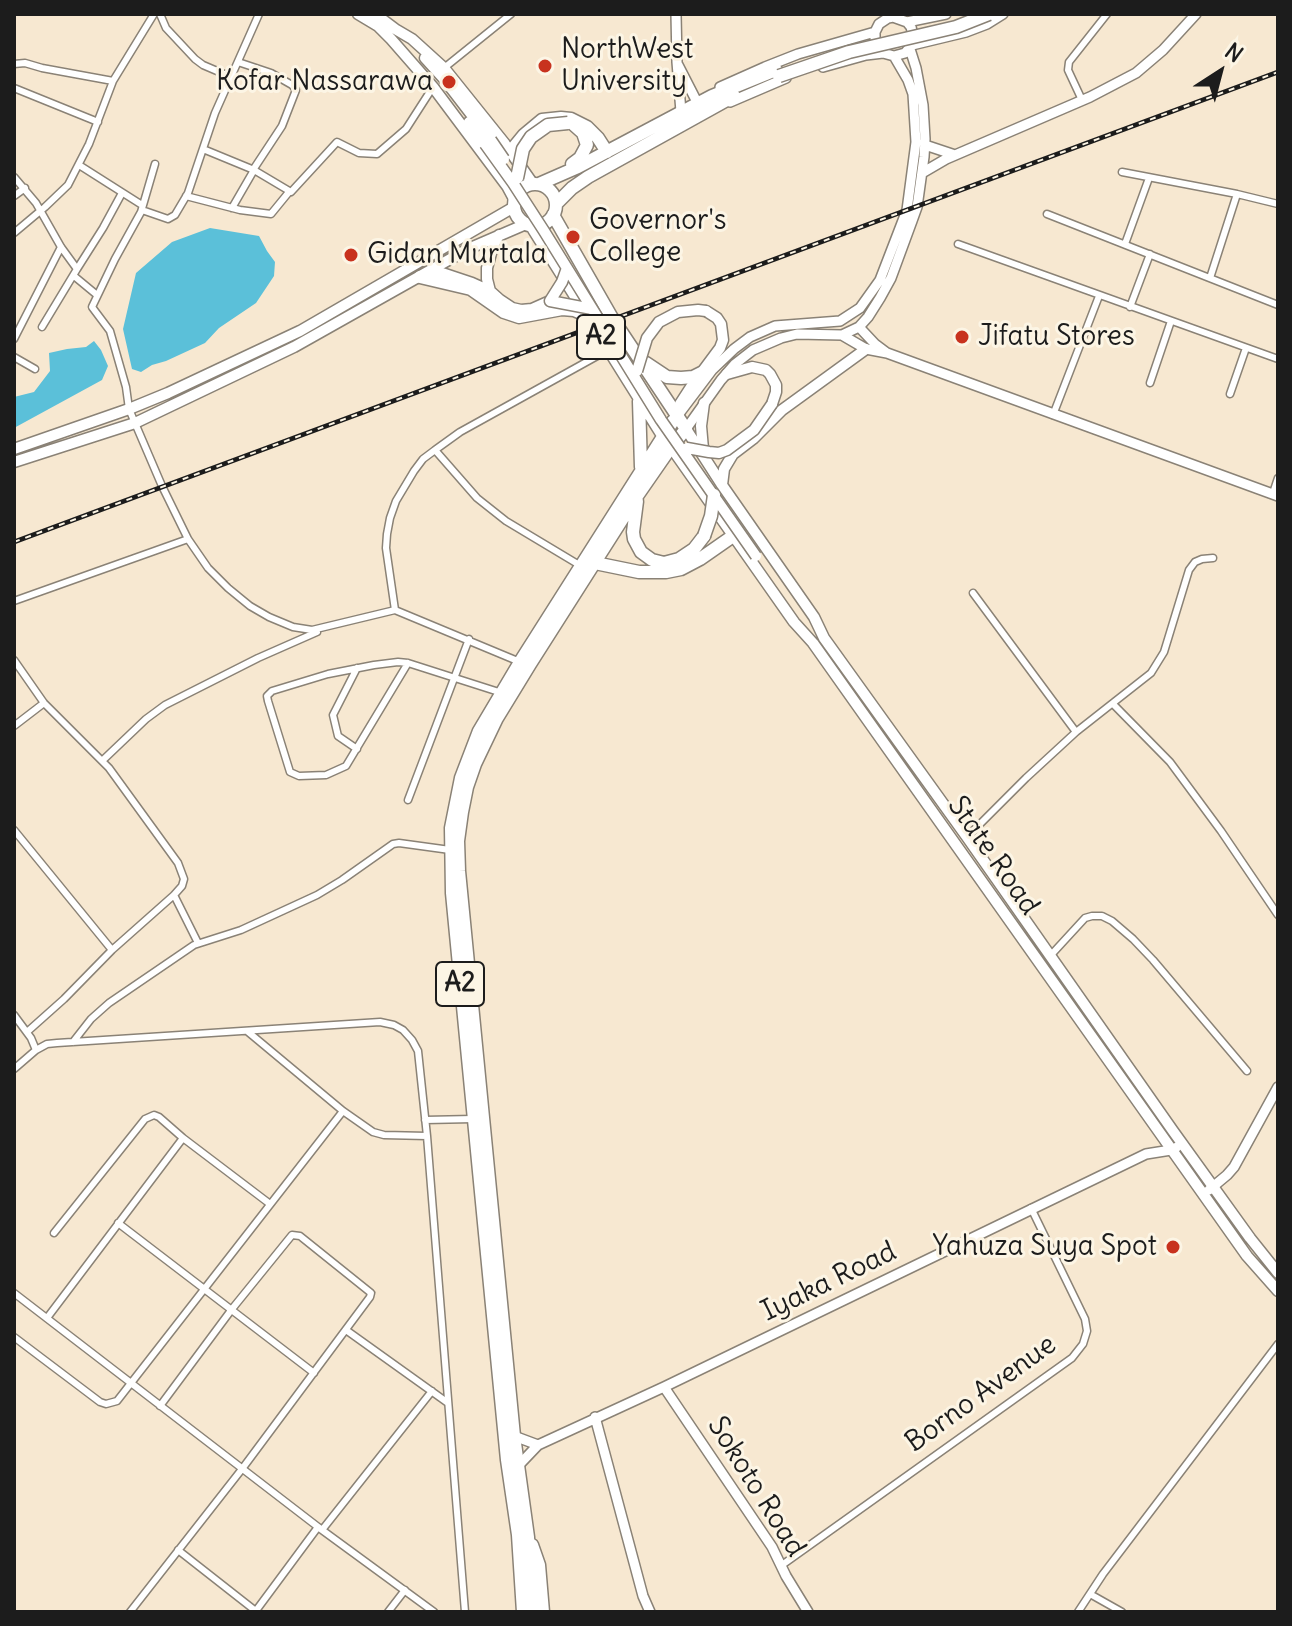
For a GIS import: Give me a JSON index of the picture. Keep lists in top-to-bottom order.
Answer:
{
  "streets": {
    "highway": ["A2"],
    "main road": ["State Road", "Iyaka Road", "Sokoto Road"],
    "street": ["Borno Avenue"]
  },
  "crossings": [
    ["A2", "State Road"],
    ["State Road", "Iyaka Road"],
    ["Iyaka Road", "Borno Avenue"],
    ["Iyaka Road", "Sokoto Road"],
    ["Borno Avenue", "Sokoto Road"]
  ],
  "places": [
    "NorthWest University",
    "Kofar Nassarawa",
    "Governor's College",
    "Gidan Murtala",
    "Jifatu Stores",
    "Yahuza Suya Spot"
  ],
  "north": "top right"
}
